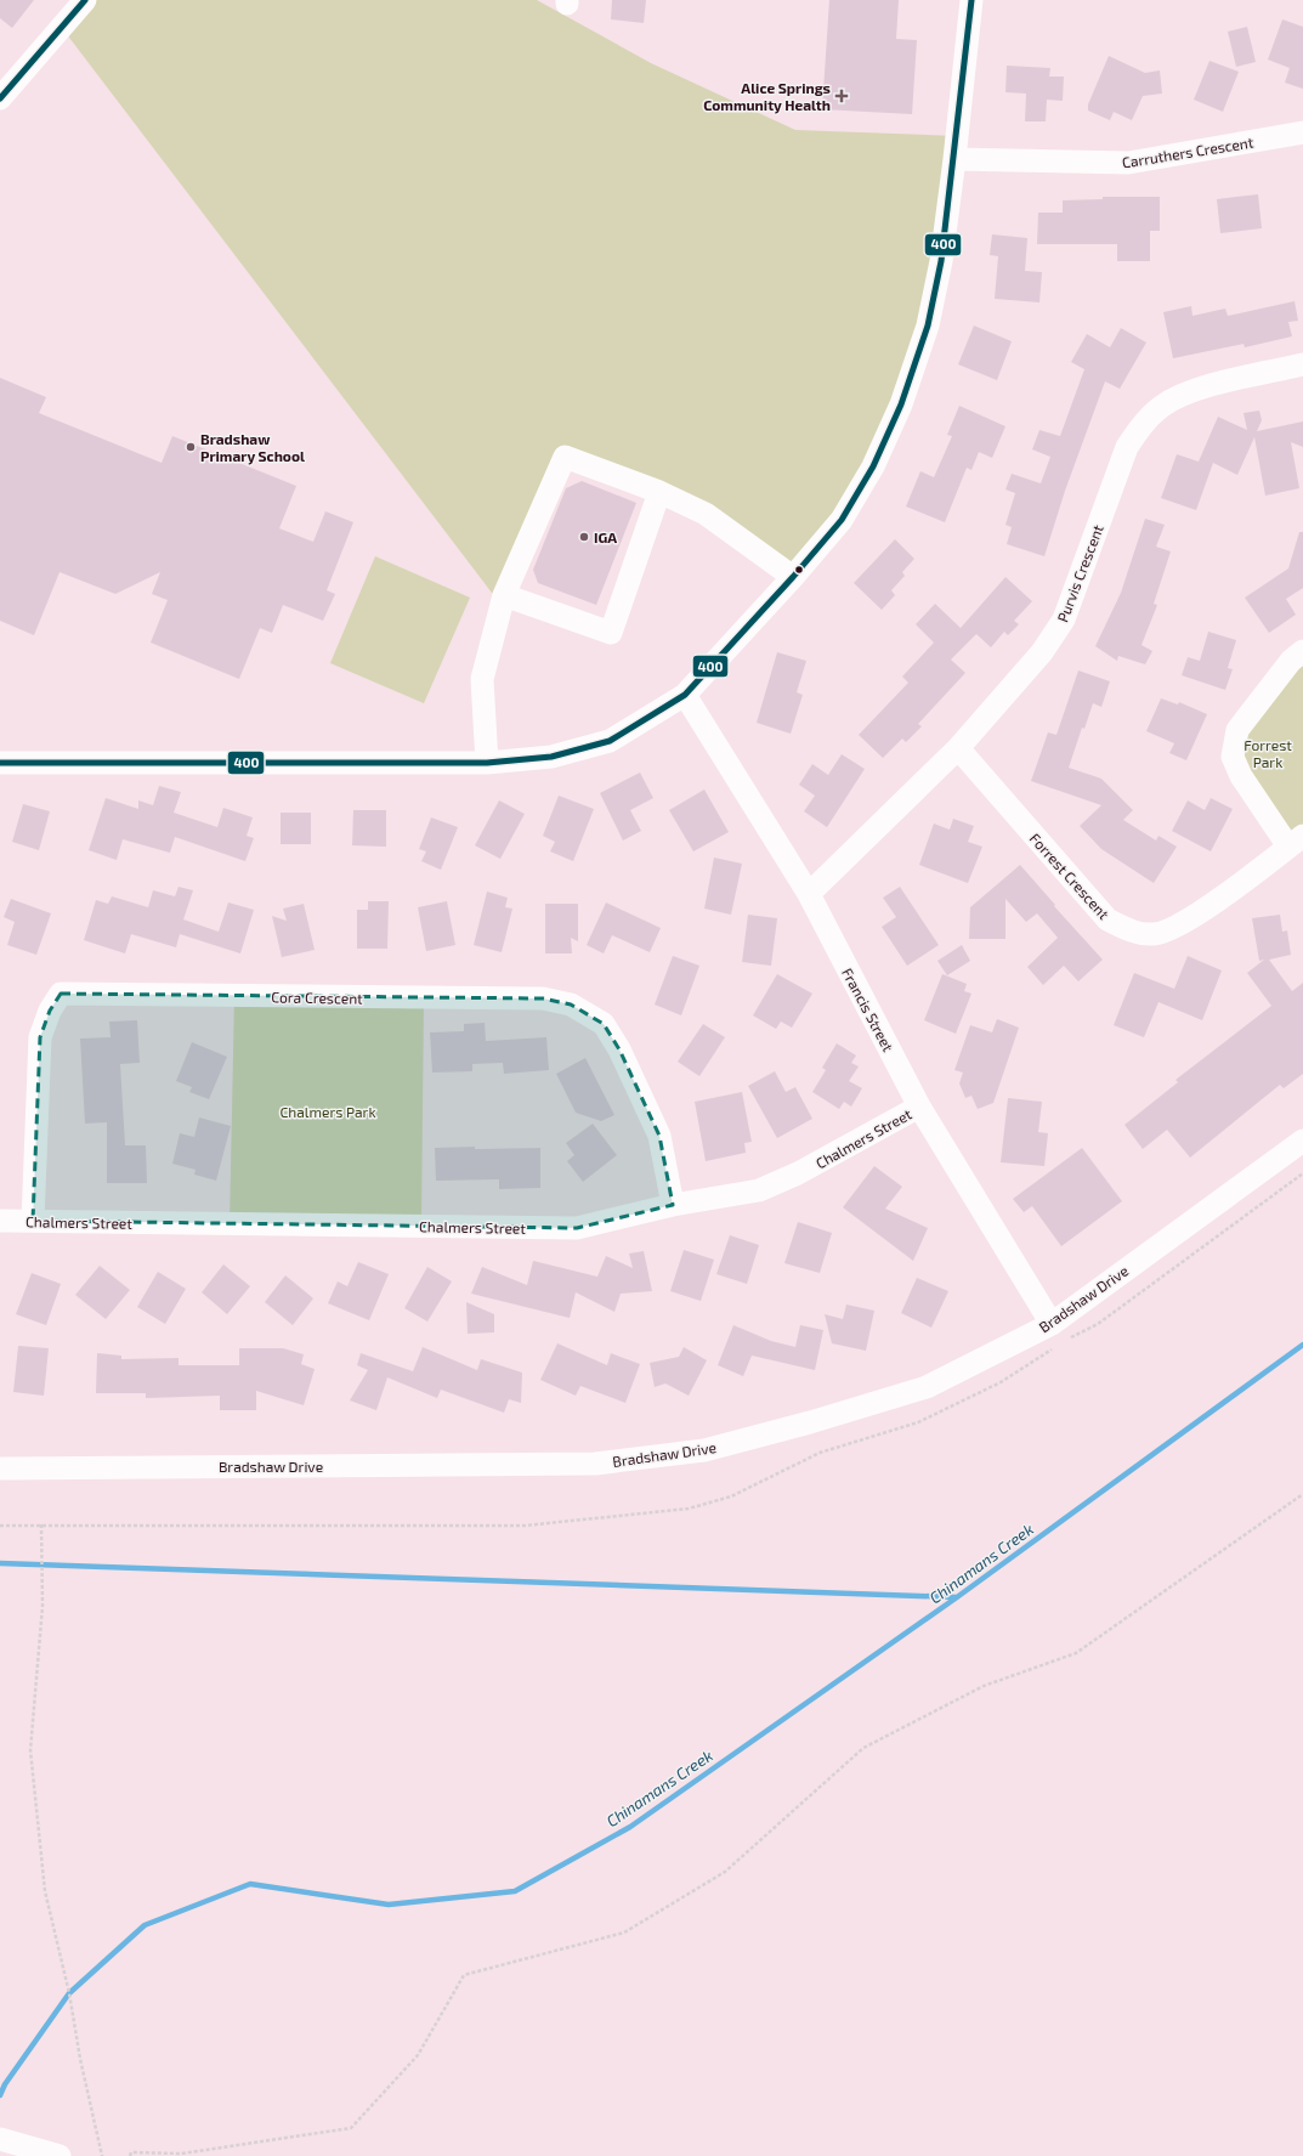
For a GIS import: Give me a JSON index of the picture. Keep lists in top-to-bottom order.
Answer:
{
  "streets": {
    "street": [
      "Carruthers Crescent",
      "Purvis Crescent",
      "Forrest Crescent",
      "Cora Crescent",
      "Francis Street",
      "Chalmers Street",
      "Bradshaw Drive"
    ]
  },
  "crossings": [
    ["Purvis Crescent", "Forrest Crescent"],
    ["Purvis Crescent", "Francis Street"],
    ["Cora Crescent", "Chalmers Street"],
    ["Francis Street", "Chalmers Street"],
    ["Francis Street", "Bradshaw Drive"]
  ],
  "water": ["Chinamans Creek"],
  "parks": ["Forrest Park", "Chalmers Park"],
  "places": {
    "health": ["Alice Springs Community Health"],
    "other": ["Bradshaw Primary School", "IGA"]
  },
  "lines": ["transit line 400"]
}
